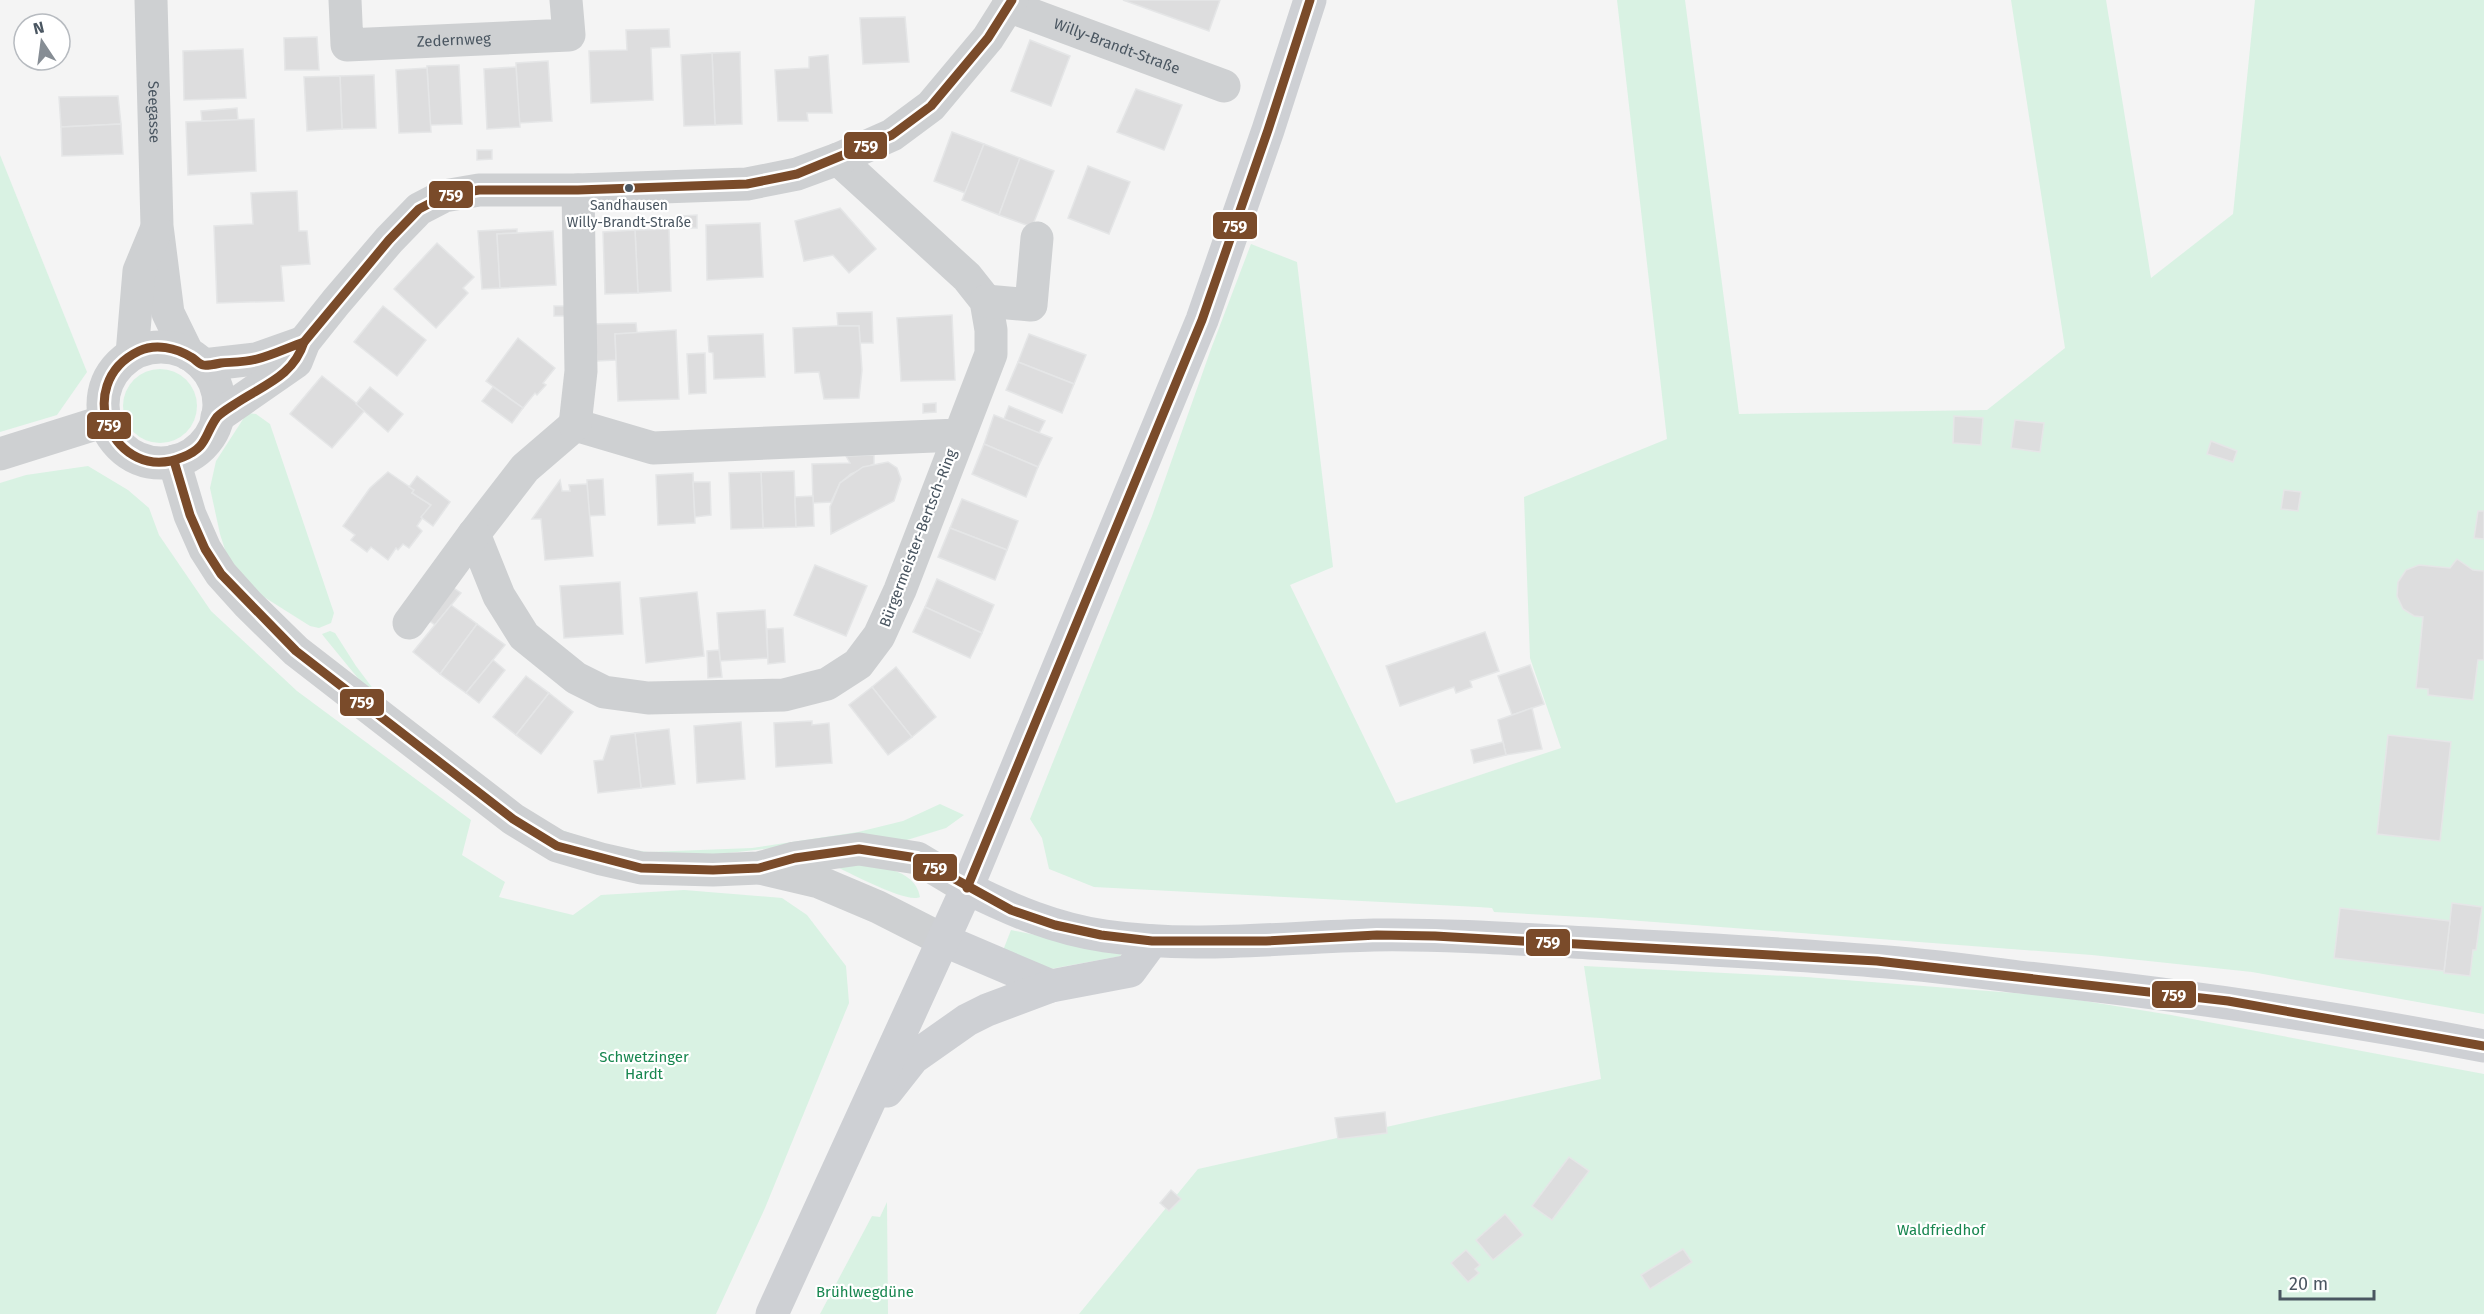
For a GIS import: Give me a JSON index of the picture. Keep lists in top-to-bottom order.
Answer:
{
  "streets": {
    "street": [
      "Zedernweg",
      "Willy-Brandt-Straße",
      "Seegasse",
      "Bürgermeister-Bertsch-Ring"
    ]
  },
  "crossings": [
    ["Willy-Brandt-Straße", "Seegasse"],
    ["Willy-Brandt-Straße", "Bürgermeister-Bertsch-Ring"]
  ],
  "parks": ["Schwetzinger Hardt", "Waldfriedhof", "Brühlwegdüne"],
  "places": ["Sandhausen Willy-Brandt-Straße"],
  "lines": ["transit line 759"],
  "scale_bar": "20 m",
  "north": "top"
}
